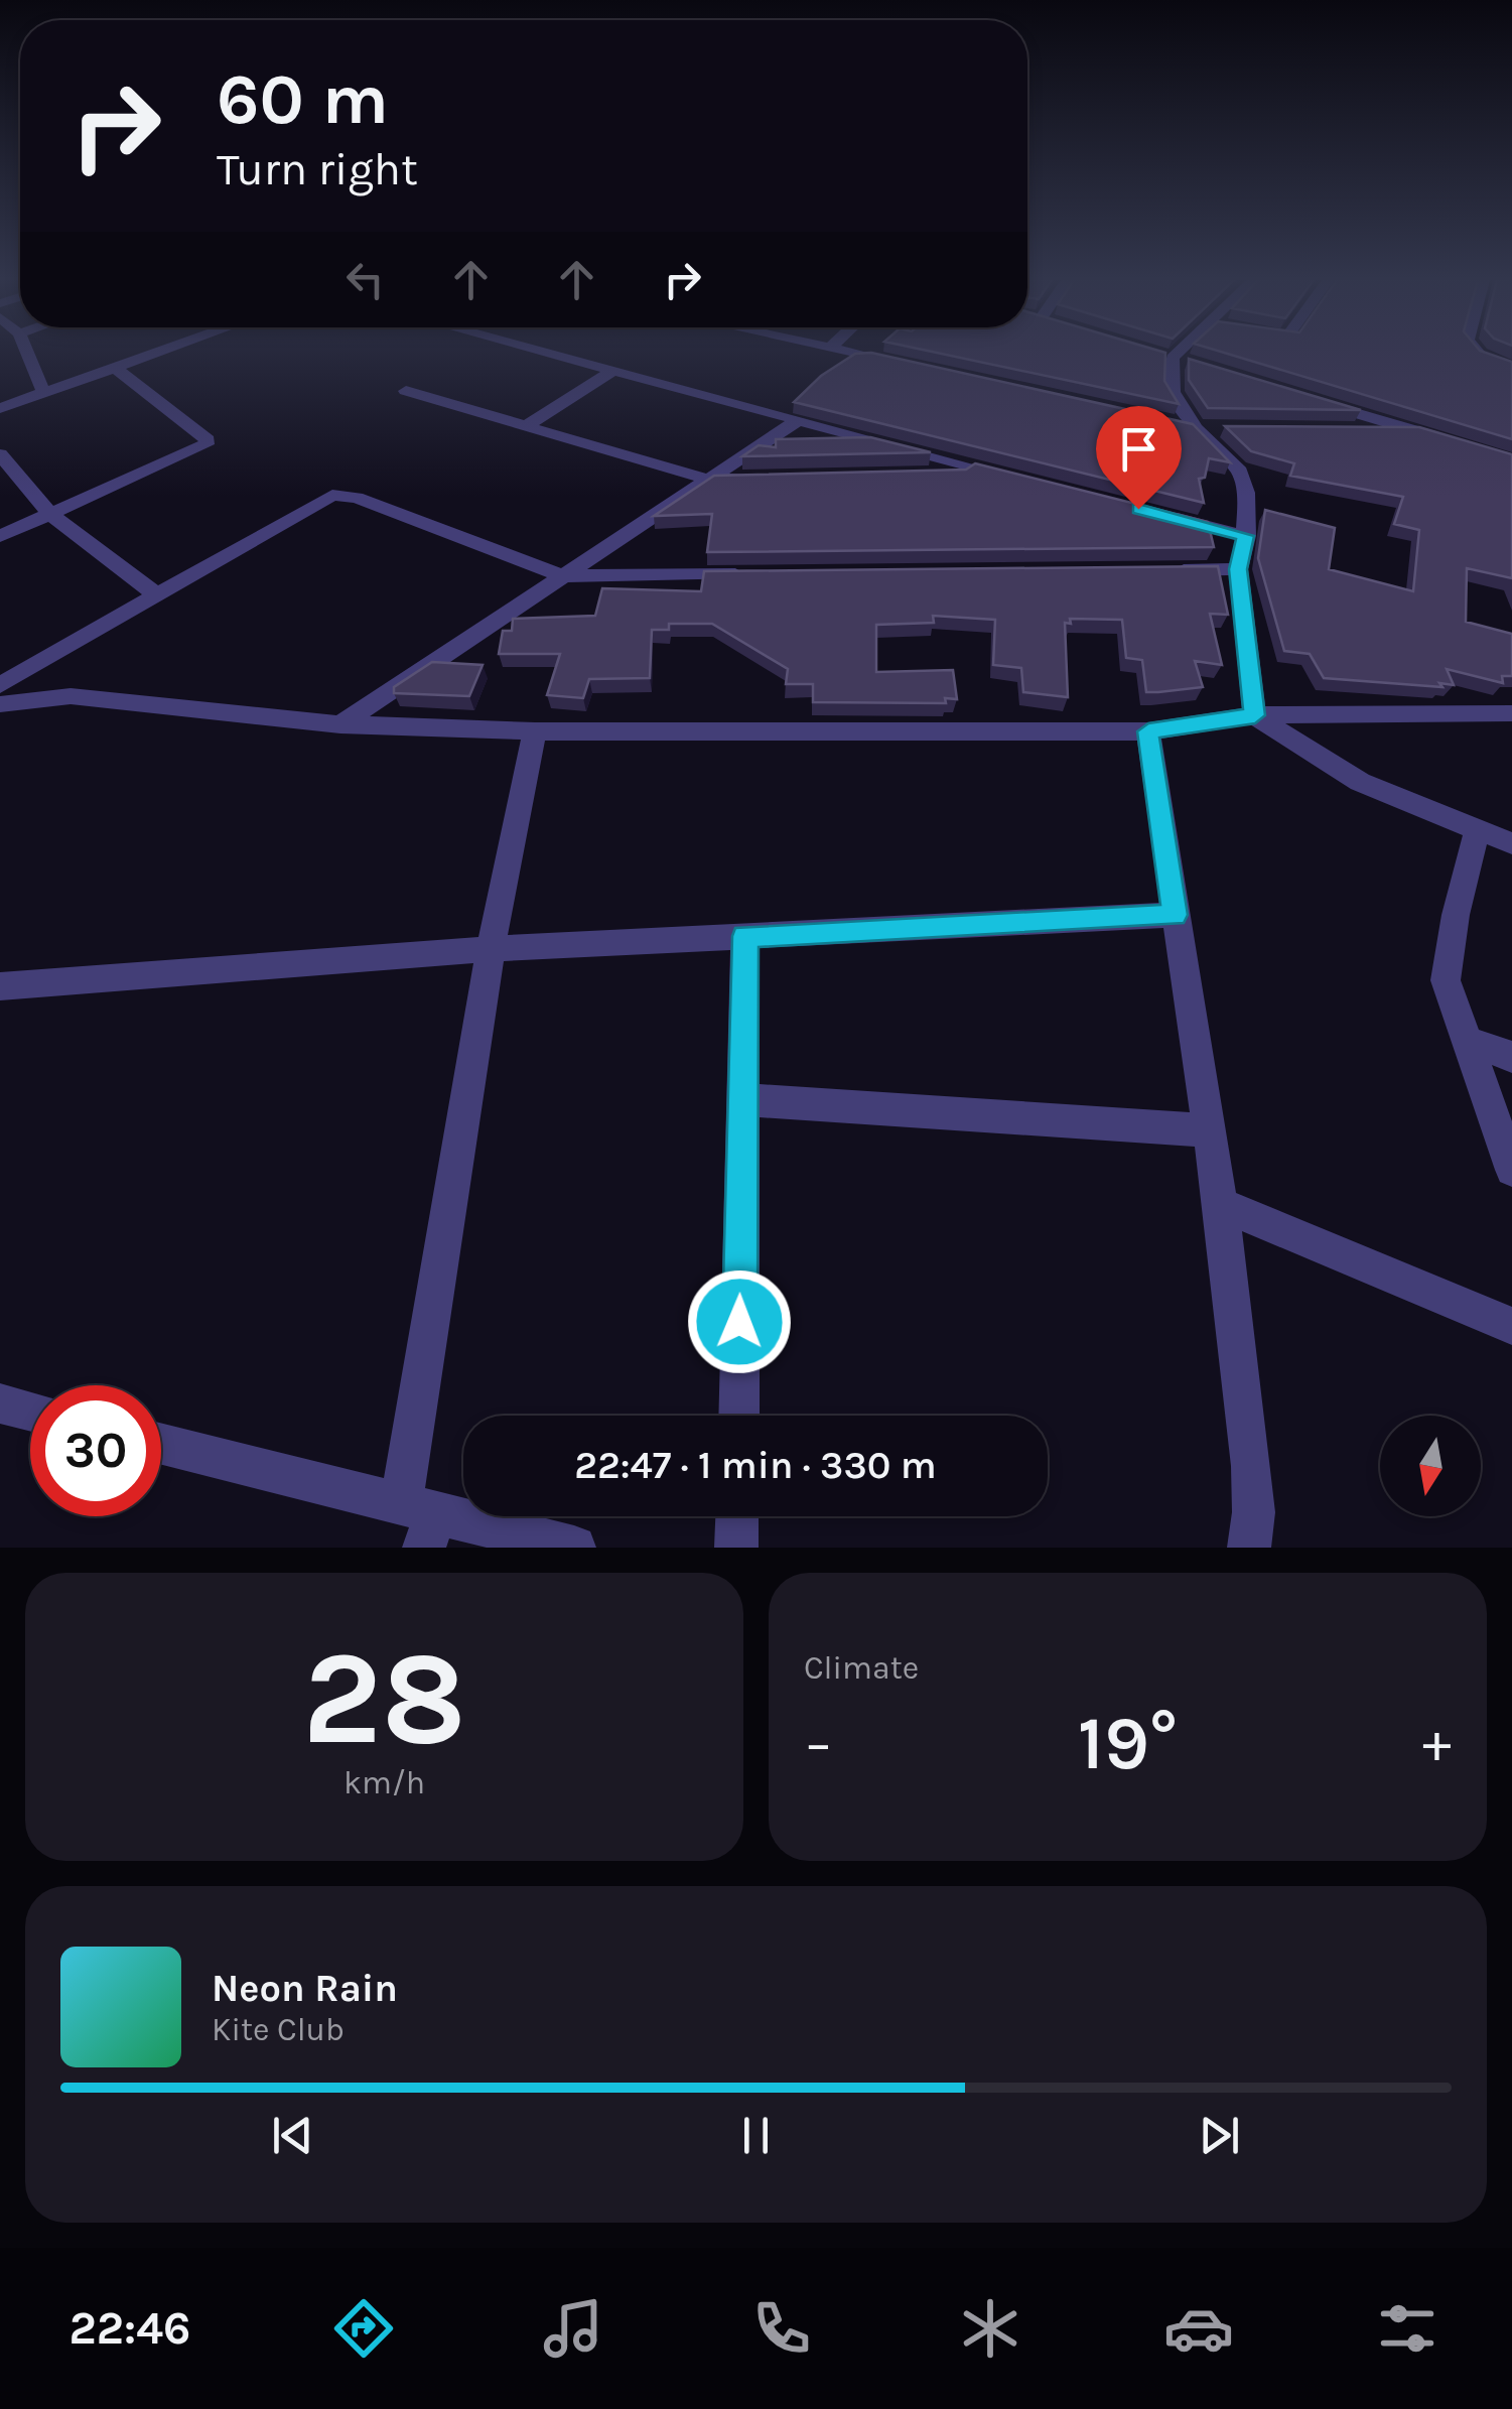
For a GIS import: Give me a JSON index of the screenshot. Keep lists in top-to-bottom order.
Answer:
{
  "north": "bottom",
  "page": {
    "turn": ["60 m", "Turn right"],
    "limit": "30",
    "trip": "22:47 · 1 min · 330 m",
    "tile": [
      ["28", "km/h"],
      "Climate"
    ],
    "heat": ["−", "19°", "+"],
    "song": ["Neon Rain", "Kite Club"],
    "tabs": "22:46"
  }
}
